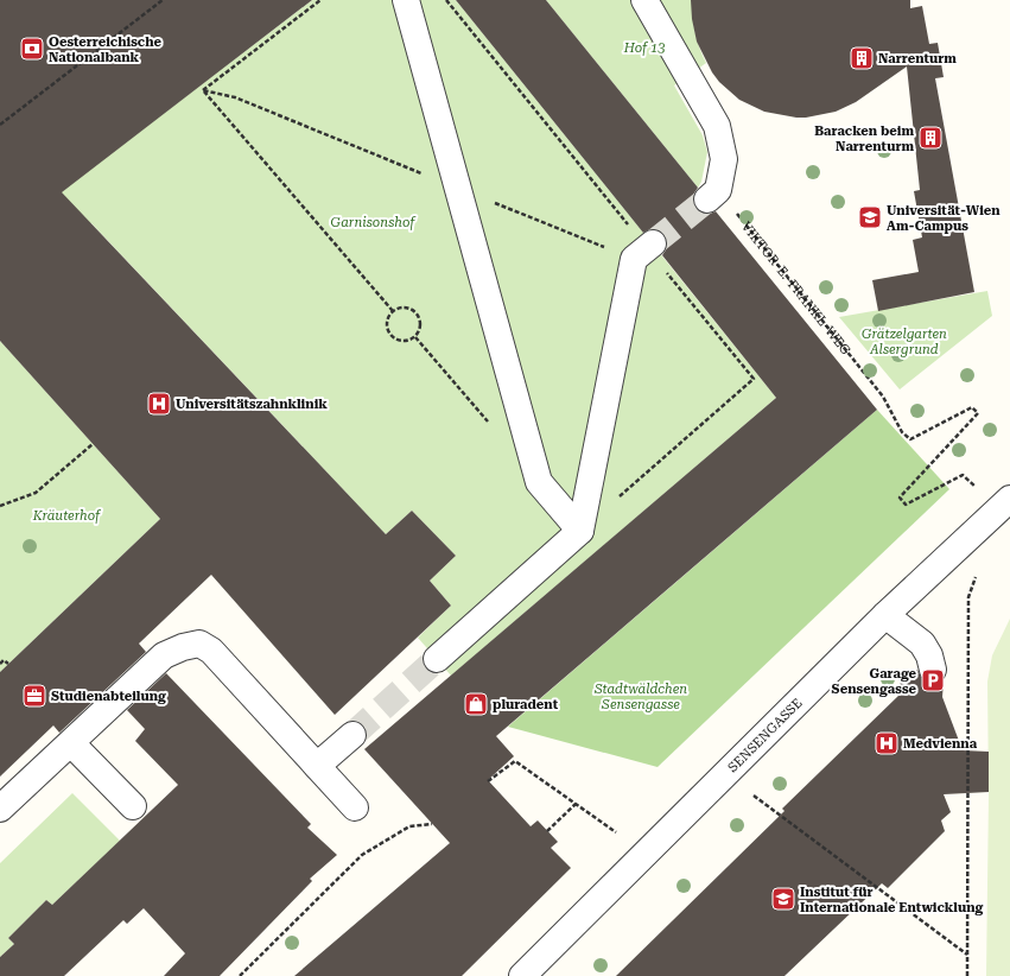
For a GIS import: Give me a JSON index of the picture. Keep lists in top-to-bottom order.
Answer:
{
  "streets": {
    "street": ["SENSENGASSE"],
    "path": ["VIKTOR-E.-FRANKL-WEG"]
  },
  "parks": [
    "Hof 13",
    "Garnisonshof",
    "Grätzelgarten Alsergrund",
    "Kräuterhof",
    "Stadtwäldchen Sensengasse"
  ],
  "places": {
    "bank": ["Oesterreichische Nationalbank"],
    "building": ["Narrenturm", "Baracken beim Narrenturm"],
    "school or university": ["Universität-Wien Am-Campus", "Institut für Internationale Entwicklung"],
    "hospital": ["Universitätszahnklinik", "Medvienna"],
    "parking": ["Garage Sensengasse"],
    "office": ["Studienabteilung"],
    "shop": ["pluradent"]
  }
}
